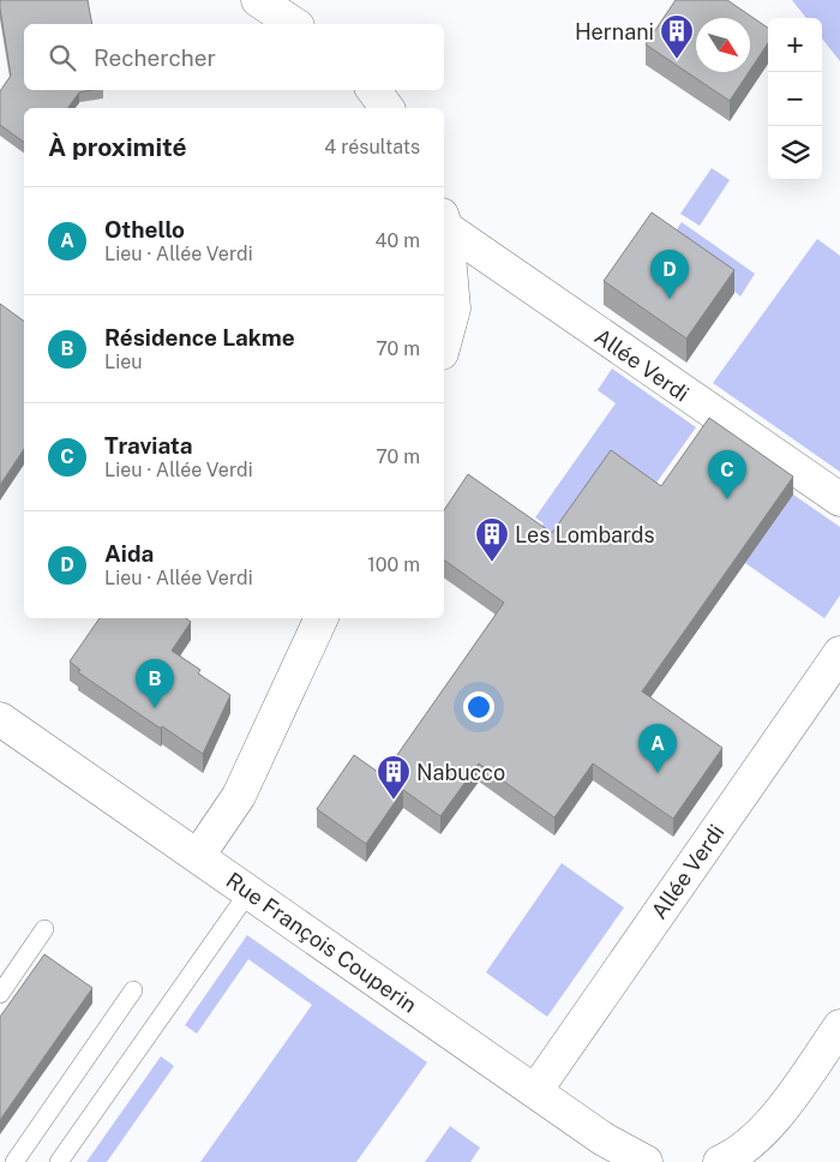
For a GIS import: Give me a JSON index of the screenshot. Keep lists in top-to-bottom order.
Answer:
{
  "streets": {
    "street": ["Allée Verdi", "Rue François Couperin"]
  },
  "crossings": [
    ["Allée Verdi", "Rue François Couperin"]
  ],
  "places": {
    "building": ["Hernani", "Les Lombards", "Nabucco"]
  },
  "north": "bottom right",
  "page": {
    "map_buttons": ["+", "−"],
    "search": "Rechercher",
    "heading": ["À proximité", "4 résultats"],
    "list": [
      {
        "mark": "A",
        "name": "Othello",
        "note": "Lieu · Allée Verdi",
        "value": "40 m"
      },
      {
        "mark": "B",
        "name": "Résidence Lakme",
        "note": "Lieu",
        "value": "70 m"
      },
      {
        "mark": "C",
        "name": "Traviata",
        "note": "Lieu · Allée Verdi",
        "value": "70 m"
      },
      {
        "mark": "D",
        "name": "Aida",
        "note": "Lieu · Allée Verdi",
        "value": "100 m"
      }
    ],
    "pins": [
      "D",
      "C",
      "B",
      "A"
    ]
  }
}
